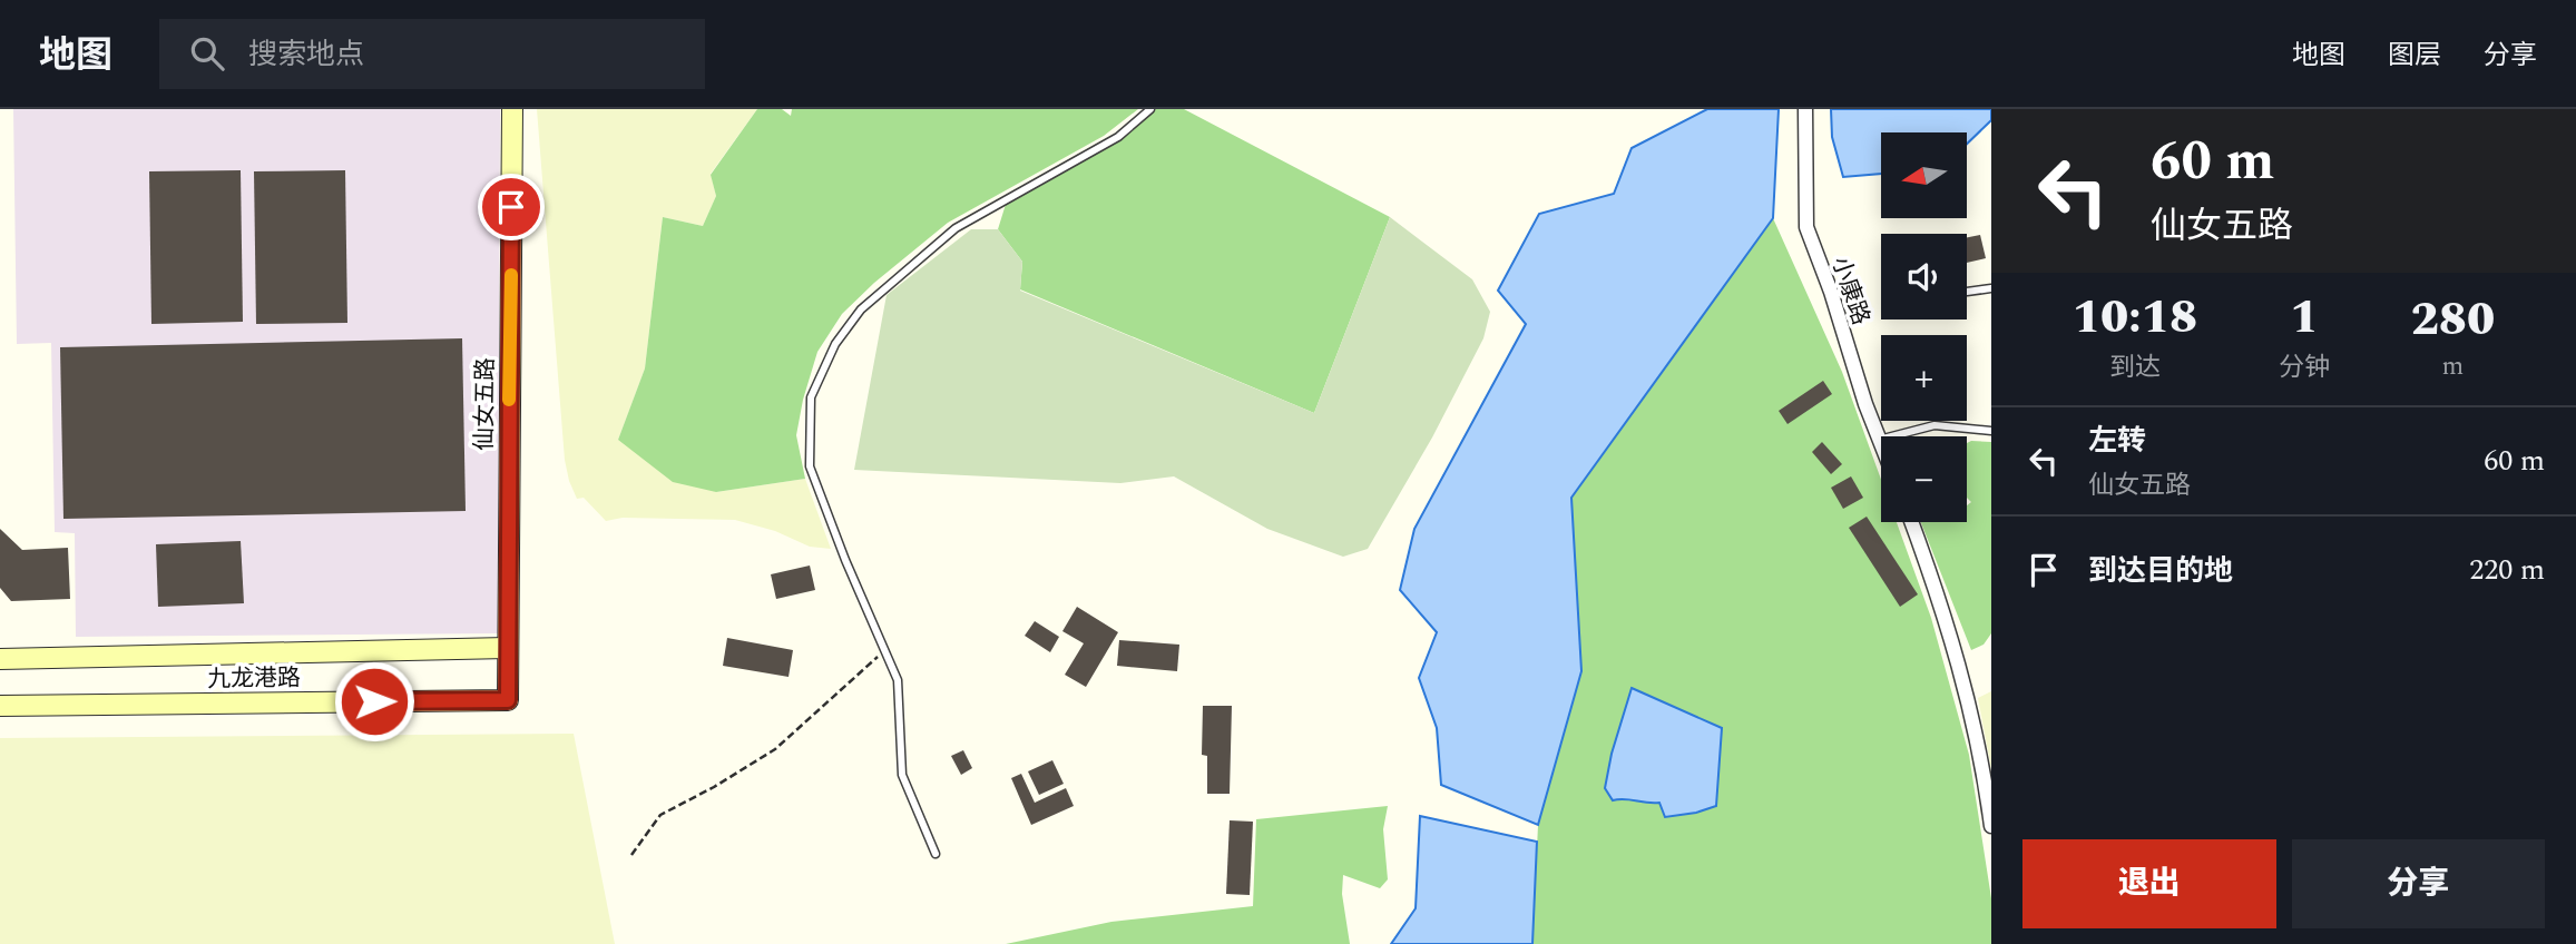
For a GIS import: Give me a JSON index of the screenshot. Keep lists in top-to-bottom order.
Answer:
{
  "streets": {
    "street": ["小康路", "仙女五路", "九龙港路"]
  },
  "crossings": [
    ["仙女五路", "九龙港路"]
  ],
  "north": "left",
  "page": {
    "header": "地图",
    "search": "搜索地点",
    "nav": ["地图", "图层", "分享"],
    "turn": ["60 m", "仙女五路"],
    "map_buttons": ["+", "−"],
    "eta": [
      "10:18",
      "到达",
      "1",
      "分钟",
      "280",
      "m"
    ],
    "list": [
      {
        "name": "左转",
        "note": "仙女五路",
        "value": "60 m"
      },
      {
        "name": "到达目的地",
        "value": "220 m"
      }
    ],
    "buttons": ["退出", "分享"]
  }
}
